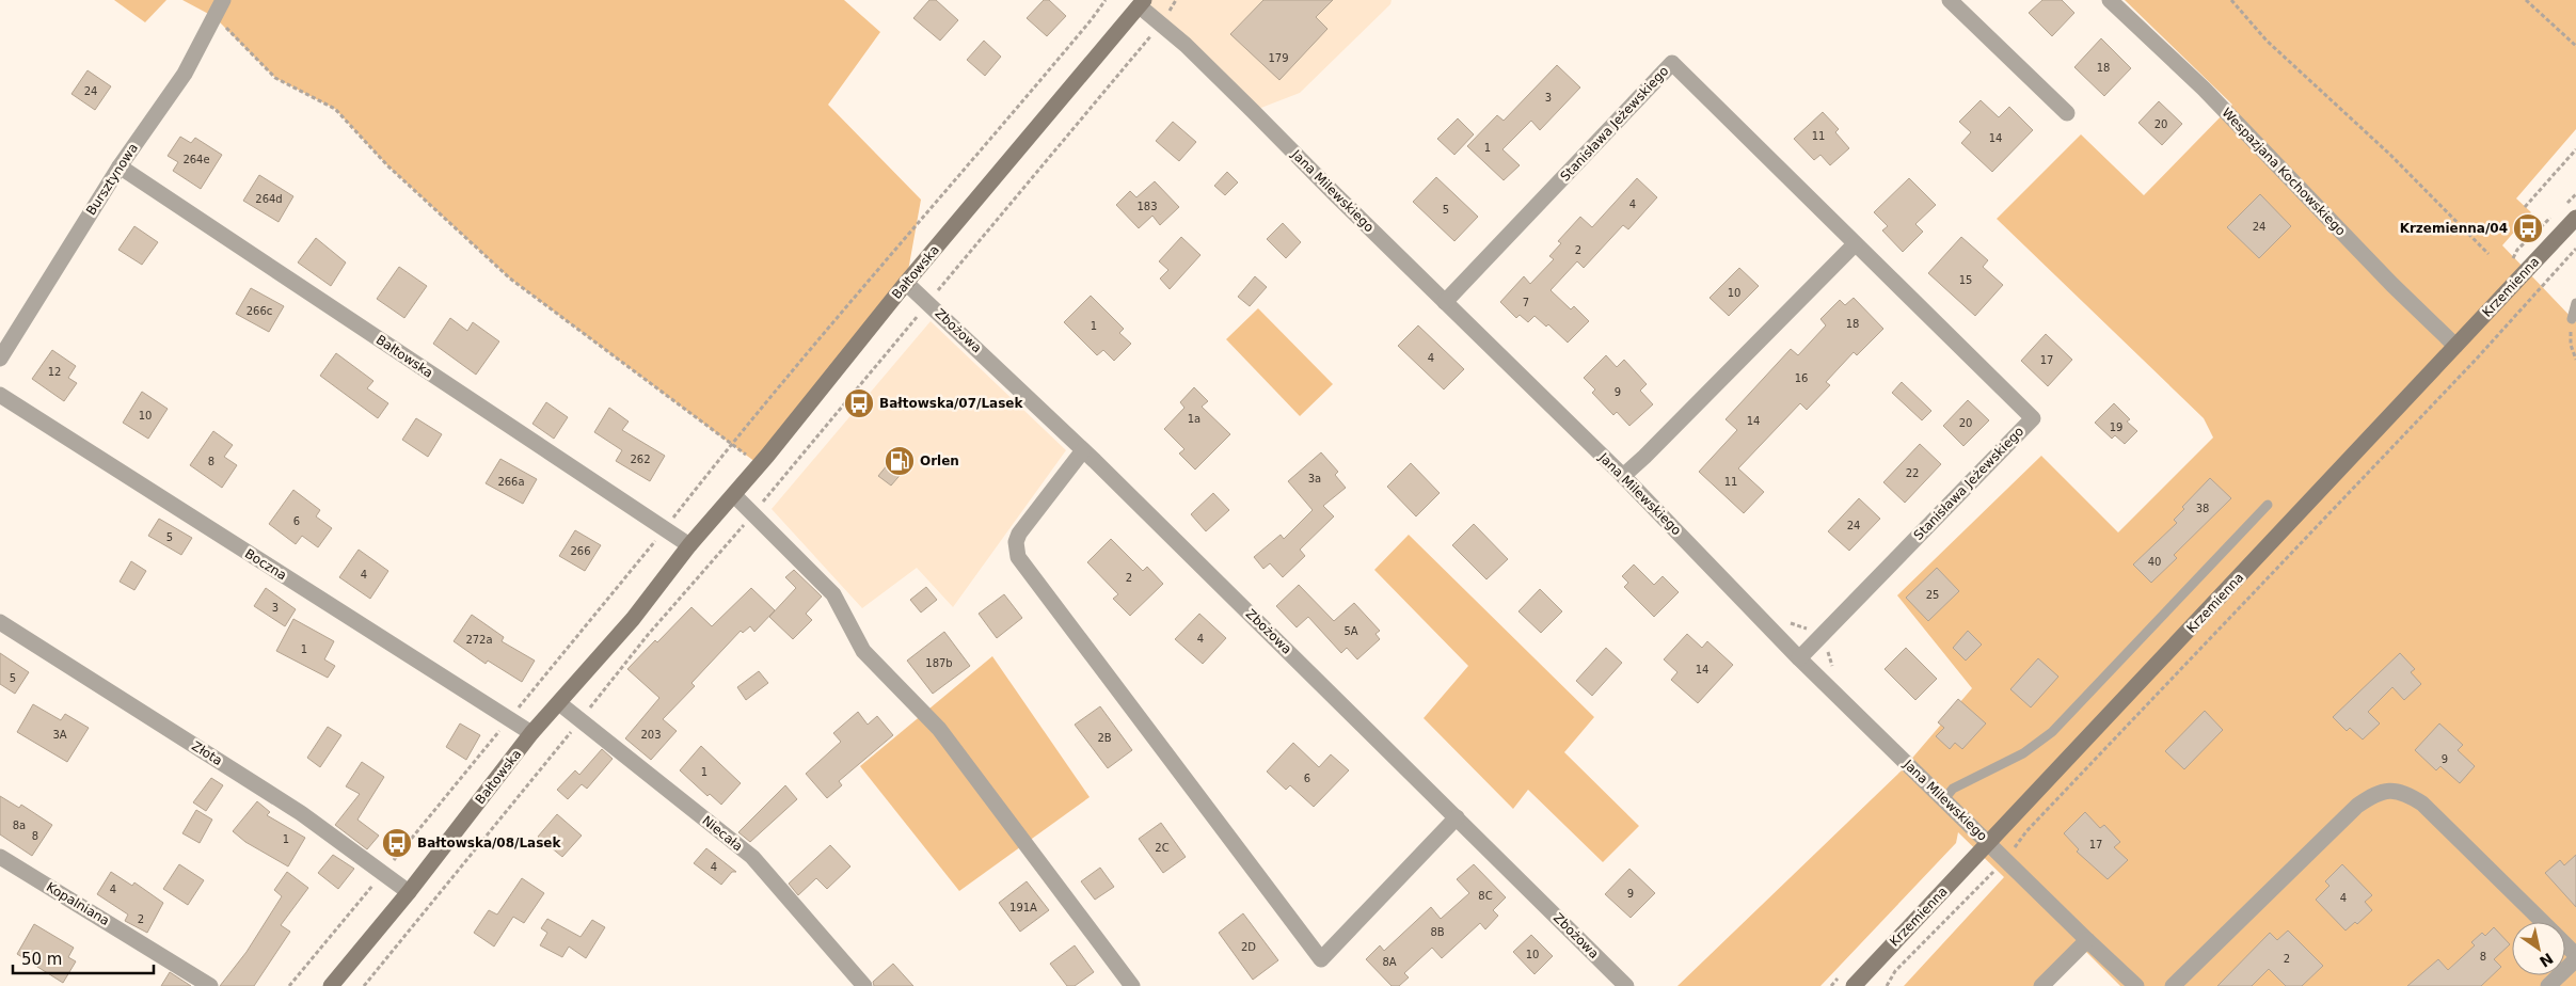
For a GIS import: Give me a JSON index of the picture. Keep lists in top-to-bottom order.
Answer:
{
  "streets": {
    "main road": ["Bałtowska", "Krzemienna"],
    "street": [
      "Stanisława Jeżewskiego",
      "Wespazjana Kochowskiego",
      "Bursztynowa",
      "Jana Milewskiego",
      "Zbożowa",
      "Boczna",
      "Złota",
      "Niecała",
      "Kopalniana"
    ]
  },
  "crossings": [
    ["Stanisława Jeżewskiego", "Jana Milewskiego"],
    ["Wespazjana Kochowskiego", "Krzemienna"],
    ["Bursztynowa", "Bałtowska"],
    ["Jana Milewskiego", "Bałtowska"],
    ["Jana Milewskiego", "Krzemienna"],
    ["Bałtowska", "Zbożowa"],
    ["Bałtowska", "Boczna"],
    ["Bałtowska", "Złota"],
    ["Bałtowska", "Niecała"]
  ],
  "places": {
    "bus stop": ["Krzemienna/04", "Bałtowska/07/Lasek", "Bałtowska/08/Lasek"],
    "fuel station": ["Orlen"]
  },
  "house_numbers": [
    "179",
    "18",
    "24",
    "3",
    "20",
    "11",
    "14",
    "1",
    "264e",
    "264d",
    "4",
    "183",
    "5",
    "24",
    "2",
    "15",
    "10",
    "7",
    "266c",
    "18",
    "1",
    "4",
    "17",
    "12",
    "16",
    "9",
    "10",
    "1a",
    "14",
    "20",
    "19",
    "262",
    "8",
    "22",
    "3a",
    "266a",
    "11",
    "38",
    "6",
    "24",
    "5",
    "266",
    "40",
    "4",
    "2",
    "25",
    "3",
    "5A",
    "4",
    "272a",
    "1",
    "187b",
    "14",
    "5",
    "3A",
    "203",
    "2B",
    "9",
    "1",
    "6",
    "8a",
    "8",
    "1",
    "17",
    "2C",
    "4",
    "4",
    "9",
    "8C",
    "4",
    "191A",
    "2",
    "8B",
    "2D",
    "10",
    "8",
    "2",
    "8A"
  ],
  "scale_bar": "50 m",
  "north": "bottom right"
}
